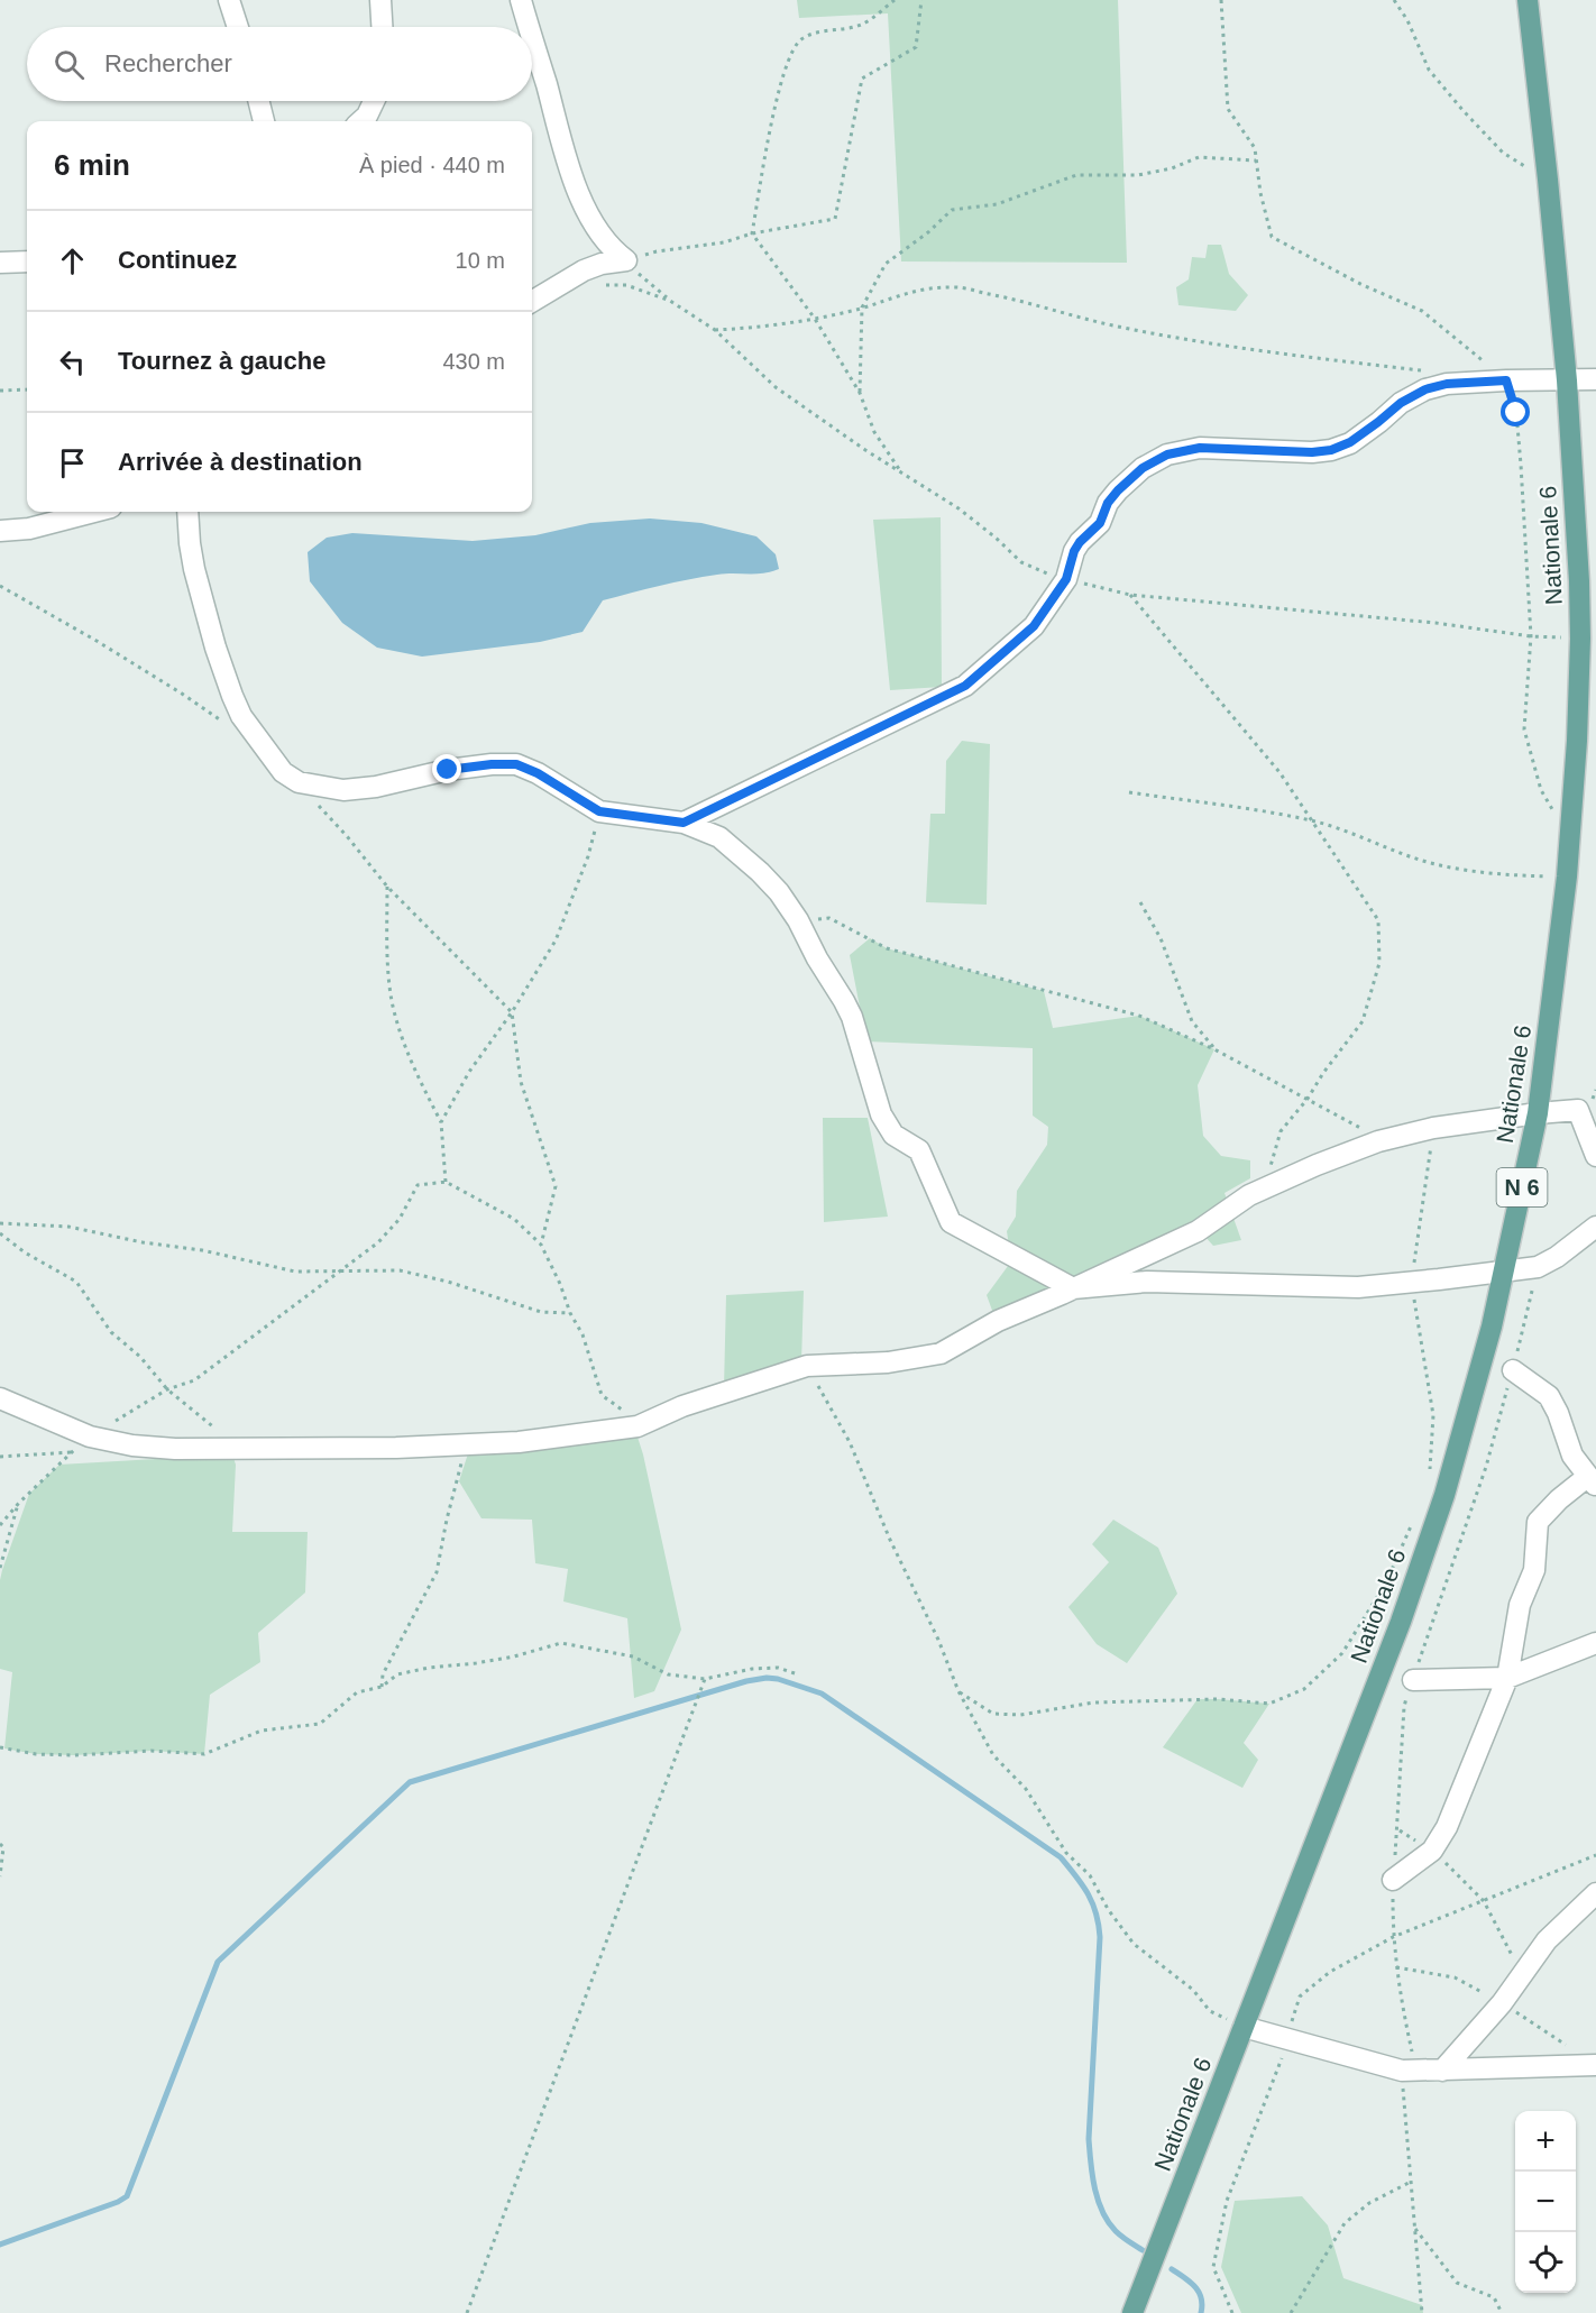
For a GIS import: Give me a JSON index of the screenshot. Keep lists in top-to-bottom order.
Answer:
{
  "streets": {
    "main road": ["Nationale 6", "N 6"]
  },
  "page": {
    "search": "Rechercher",
    "heading": ["6 min", "À pied · 440 m"],
    "list": [
      ["Continuez", "10 m"],
      ["Tournez à gauche", "430 m"],
      "Arrivée à destination"
    ],
    "map_buttons": ["+", "−"]
  }
}
